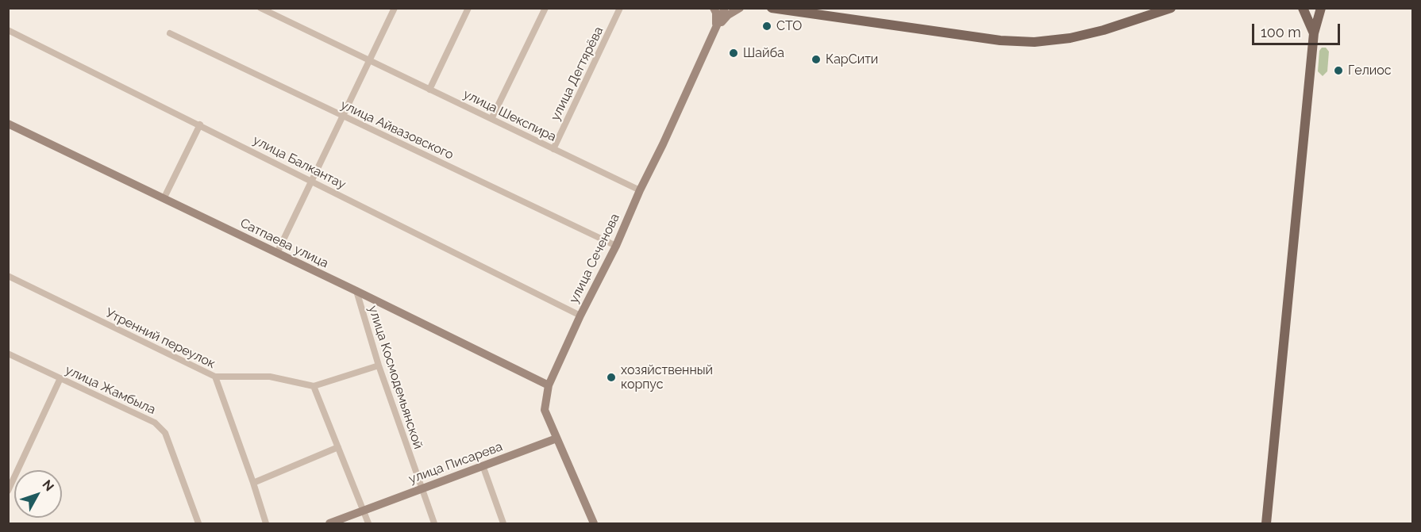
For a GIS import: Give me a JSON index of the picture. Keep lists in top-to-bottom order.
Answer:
{
  "streets": {
    "street": [
      "улица Дегтярёва",
      "улица Шекспира",
      "улица Айвазовского",
      "улица Балкантау",
      "Сатпаева улица",
      "улица Сеченова",
      "Утренний переулок",
      "улица Космодемьянской",
      "улица Жамбыла",
      "улица Писарева"
    ]
  },
  "crossings": [
    ["улица Дегтярёва", "улица Шекспира"],
    ["улица Шекспира", "улица Сеченова"],
    ["улица Айвазовского", "улица Сеченова"],
    ["улица Балкантау", "улица Сеченова"],
    ["Сатпаева улица", "улица Сеченова"],
    ["Сатпаева улица", "улица Космодемьянской"],
    ["улица Сеченова", "улица Писарева"],
    ["улица Космодемьянской", "улица Писарева"]
  ],
  "places": [
    "СТО",
    "Шайба",
    "КарСити",
    "Гелиос",
    "хозяйственный корпус"
  ],
  "scale_bar": "100 m",
  "north": "top right"
}
